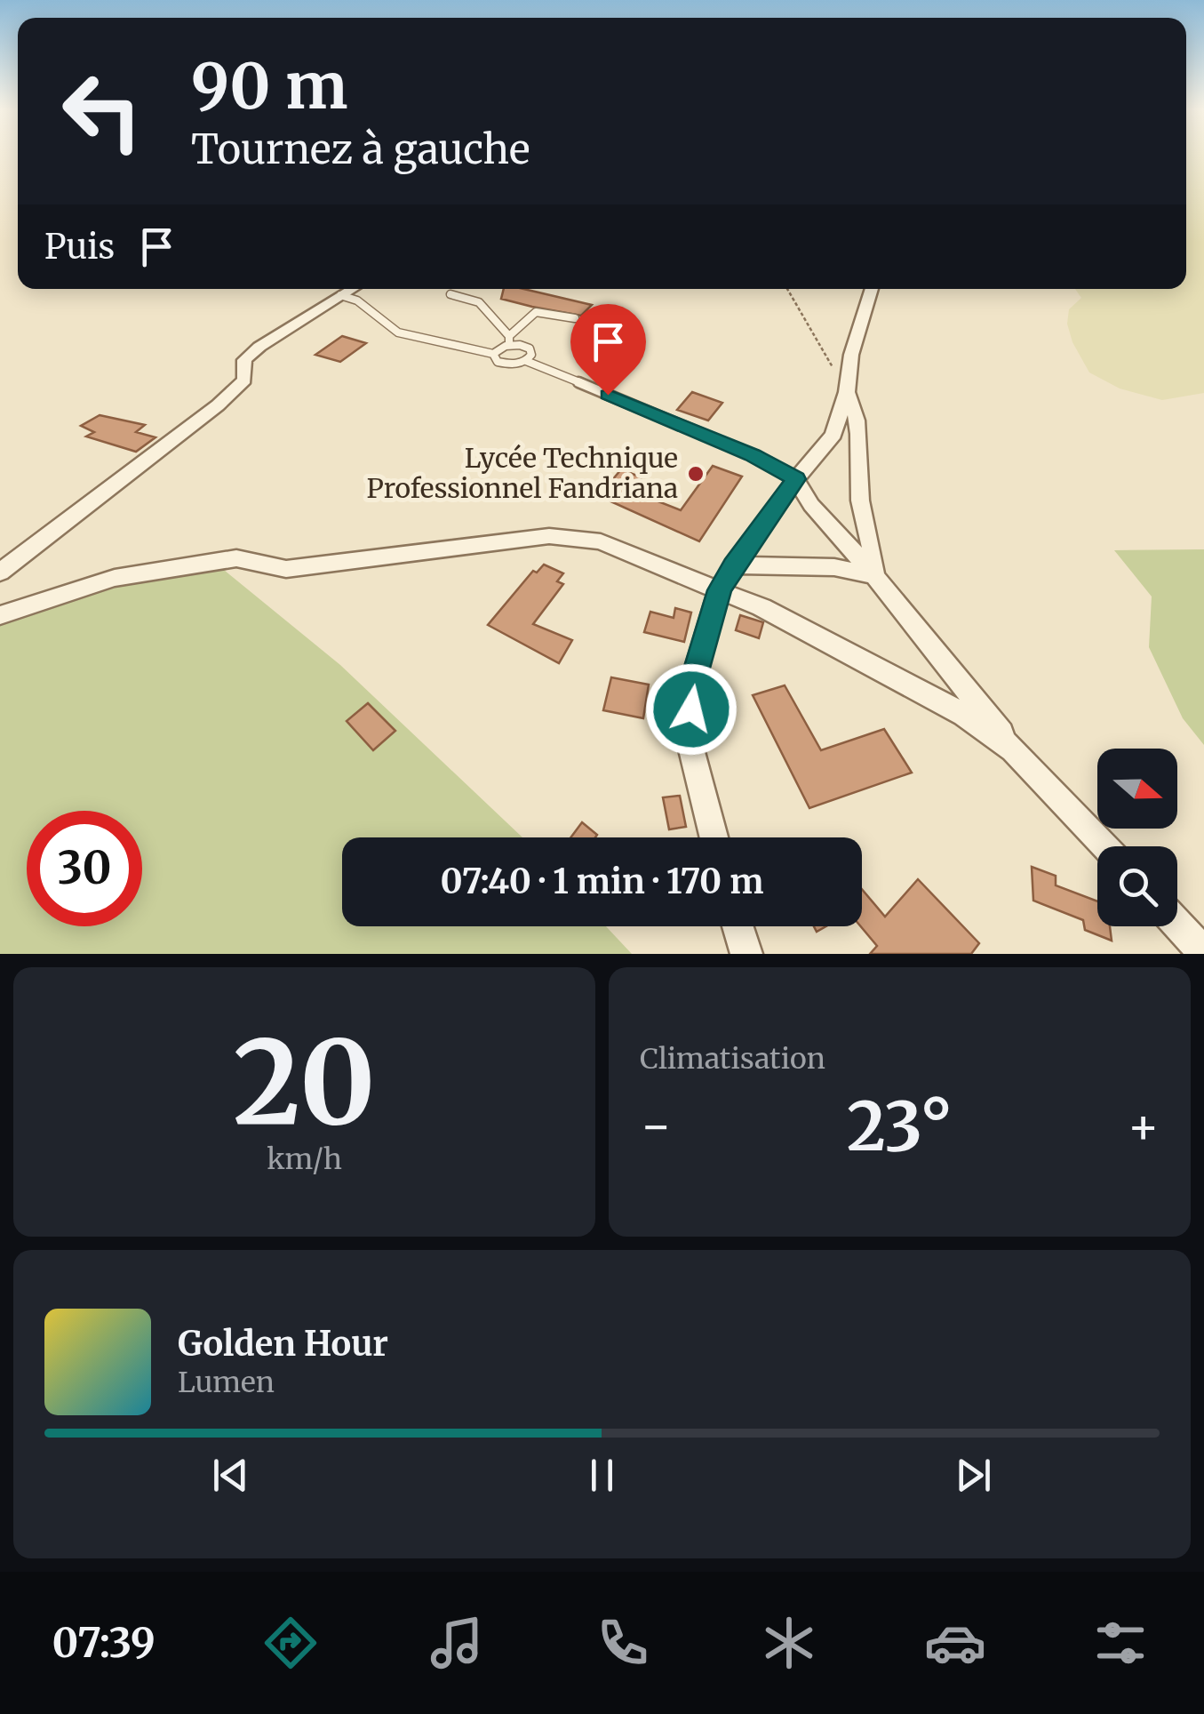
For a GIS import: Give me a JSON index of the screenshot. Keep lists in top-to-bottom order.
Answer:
{
  "places": ["Lycée Technique Professionnel Fandriana"],
  "north": "right",
  "page": {
    "turn": ["90 m", "Tournez à gauche"],
    "then": "Puis",
    "limit": "30",
    "trip": "07:40 · 1 min · 170 m",
    "tile": [
      ["20", "km/h"],
      "Climatisation"
    ],
    "heat": ["−", "23°", "+"],
    "song": ["Golden Hour", "Lumen"],
    "tabs": "07:39"
  }
}
